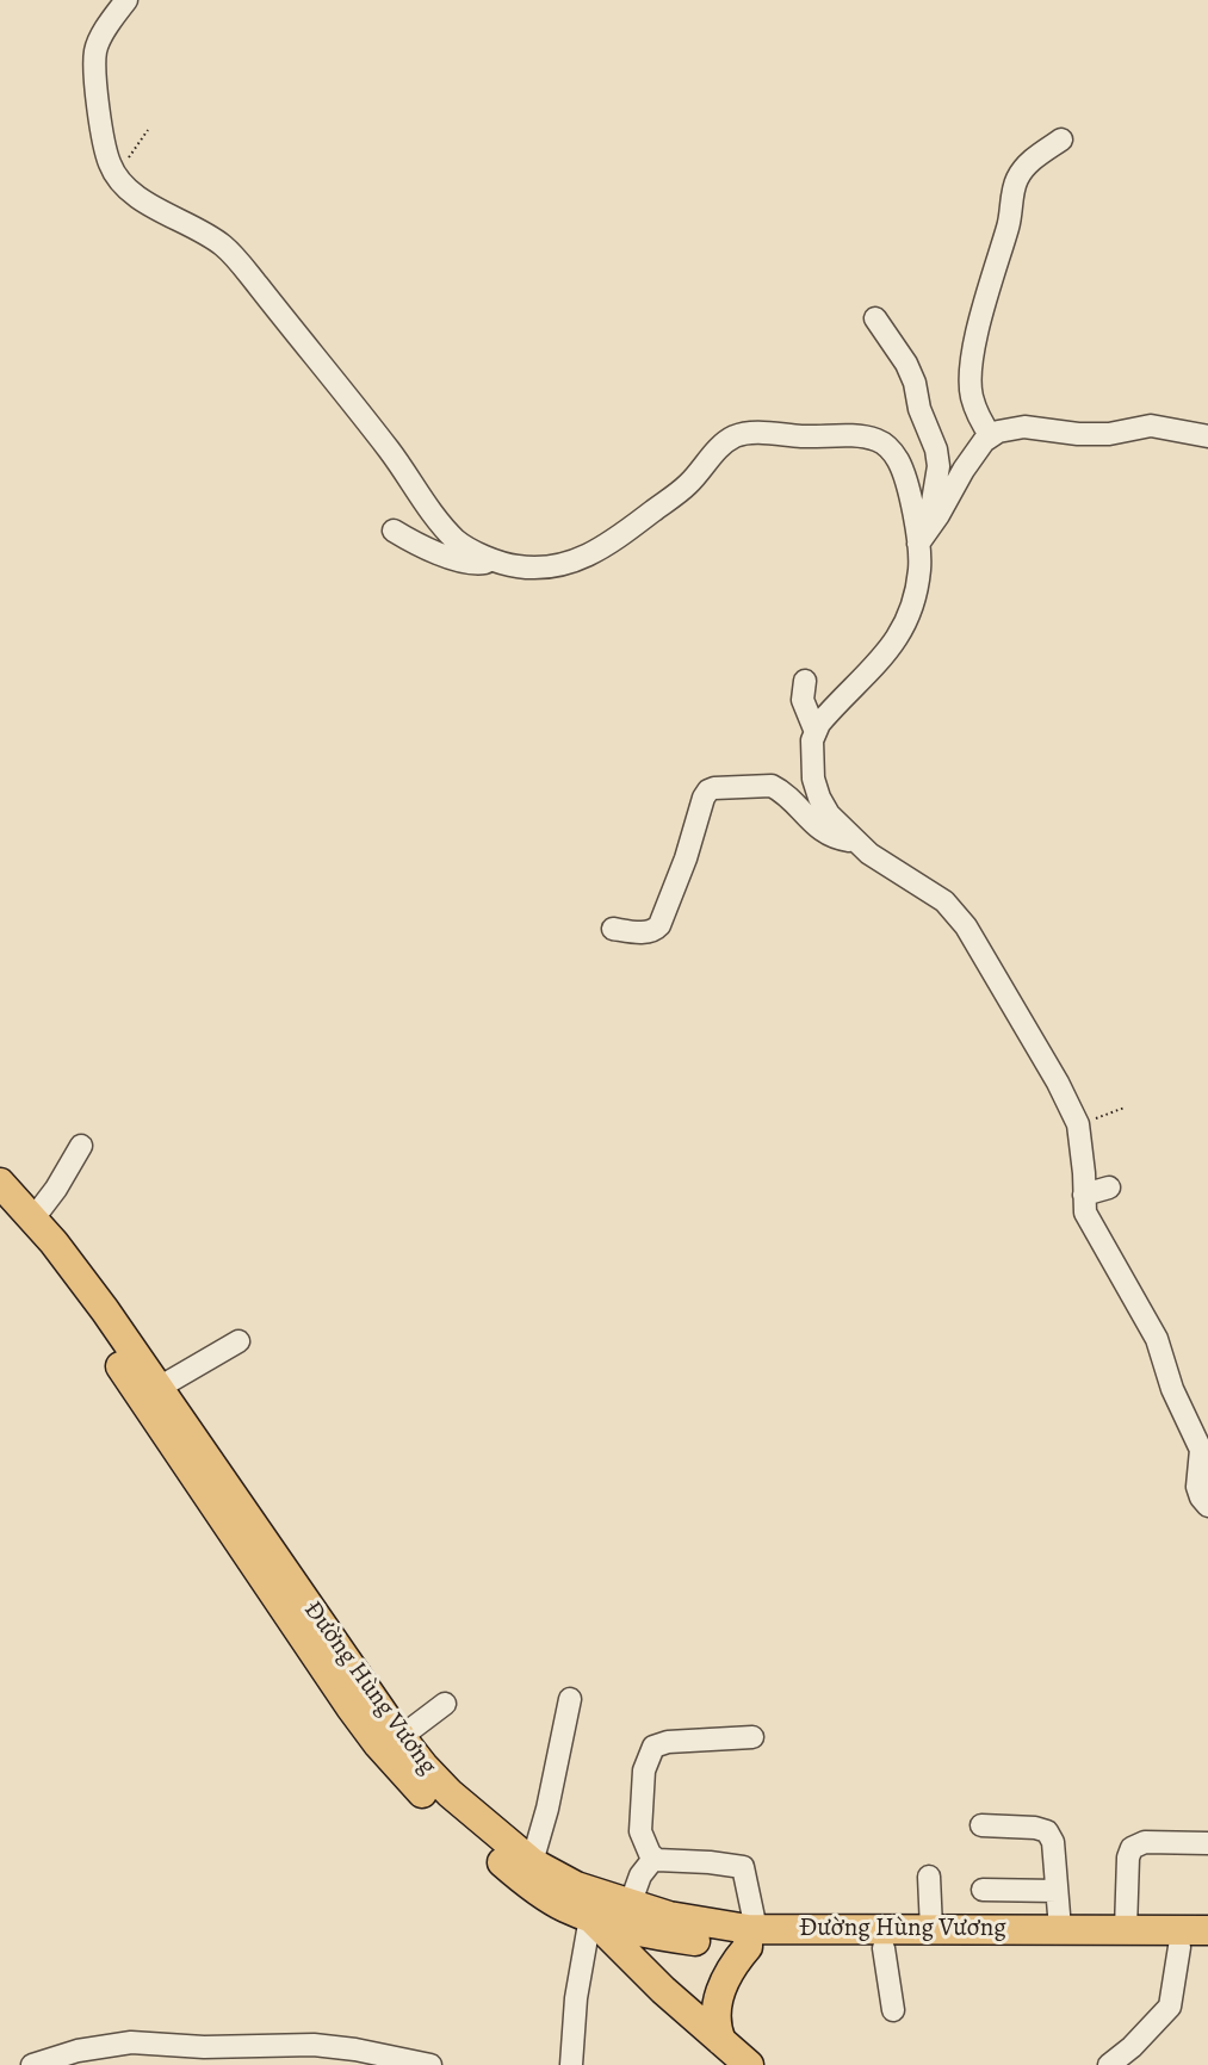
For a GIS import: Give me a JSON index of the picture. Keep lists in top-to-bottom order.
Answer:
{
  "streets": {
    "main road": ["Đường Hùng Vương"]
  }
}
